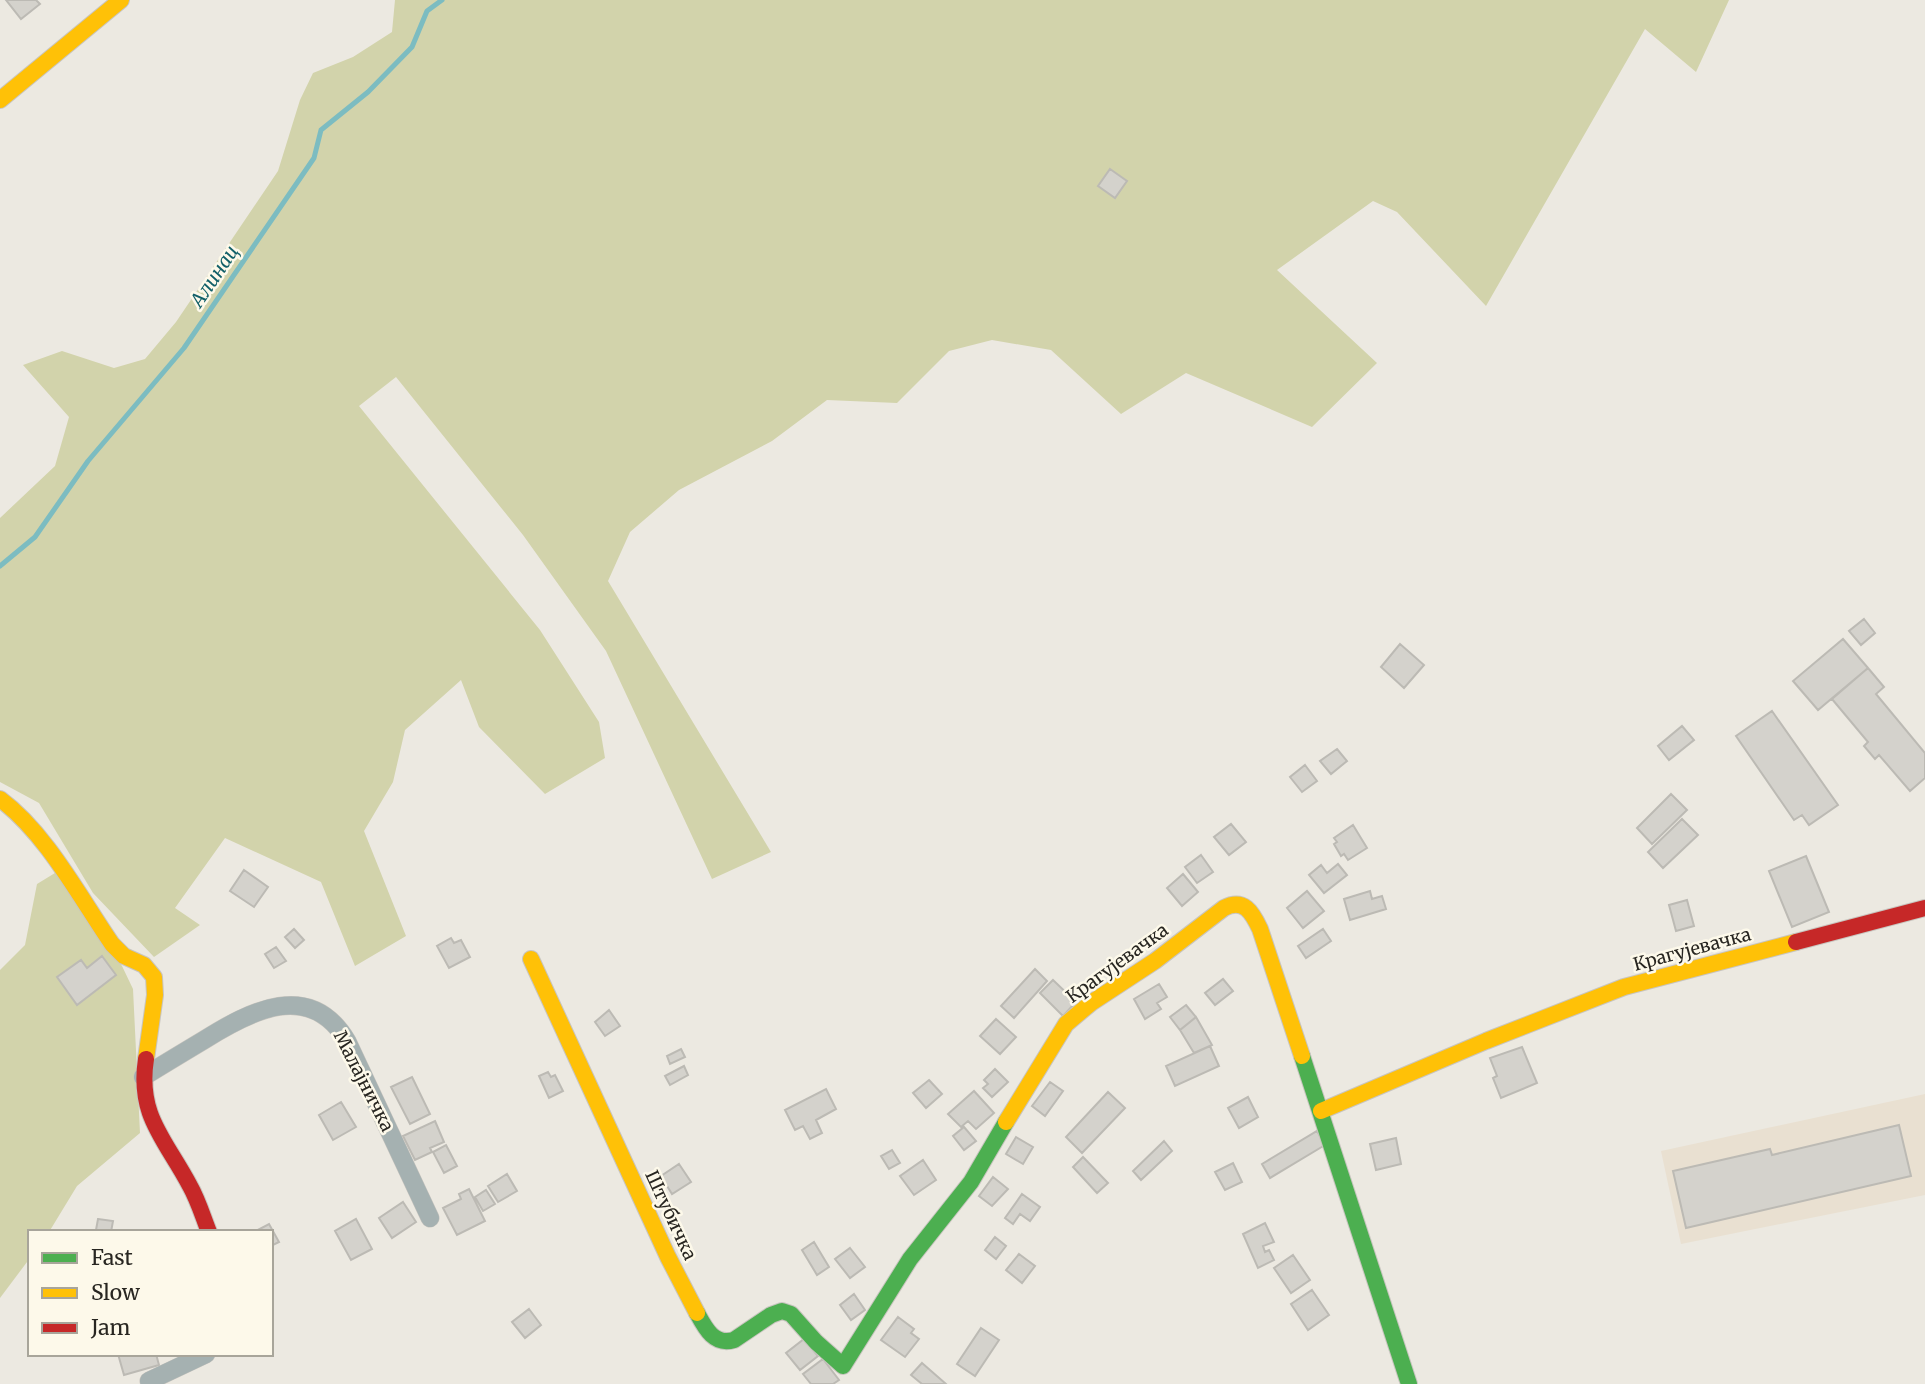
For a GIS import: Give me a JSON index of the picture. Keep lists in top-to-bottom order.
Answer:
{
  "streets": {
    "street": ["Крагујевачка", "Малајничка", "Штубичка"]
  },
  "crossings": [
    ["Крагујевачка", "Штубичка"]
  ],
  "water": ["Алинац"],
  "legend": ["Fast", "Slow", "Jam"]
}
